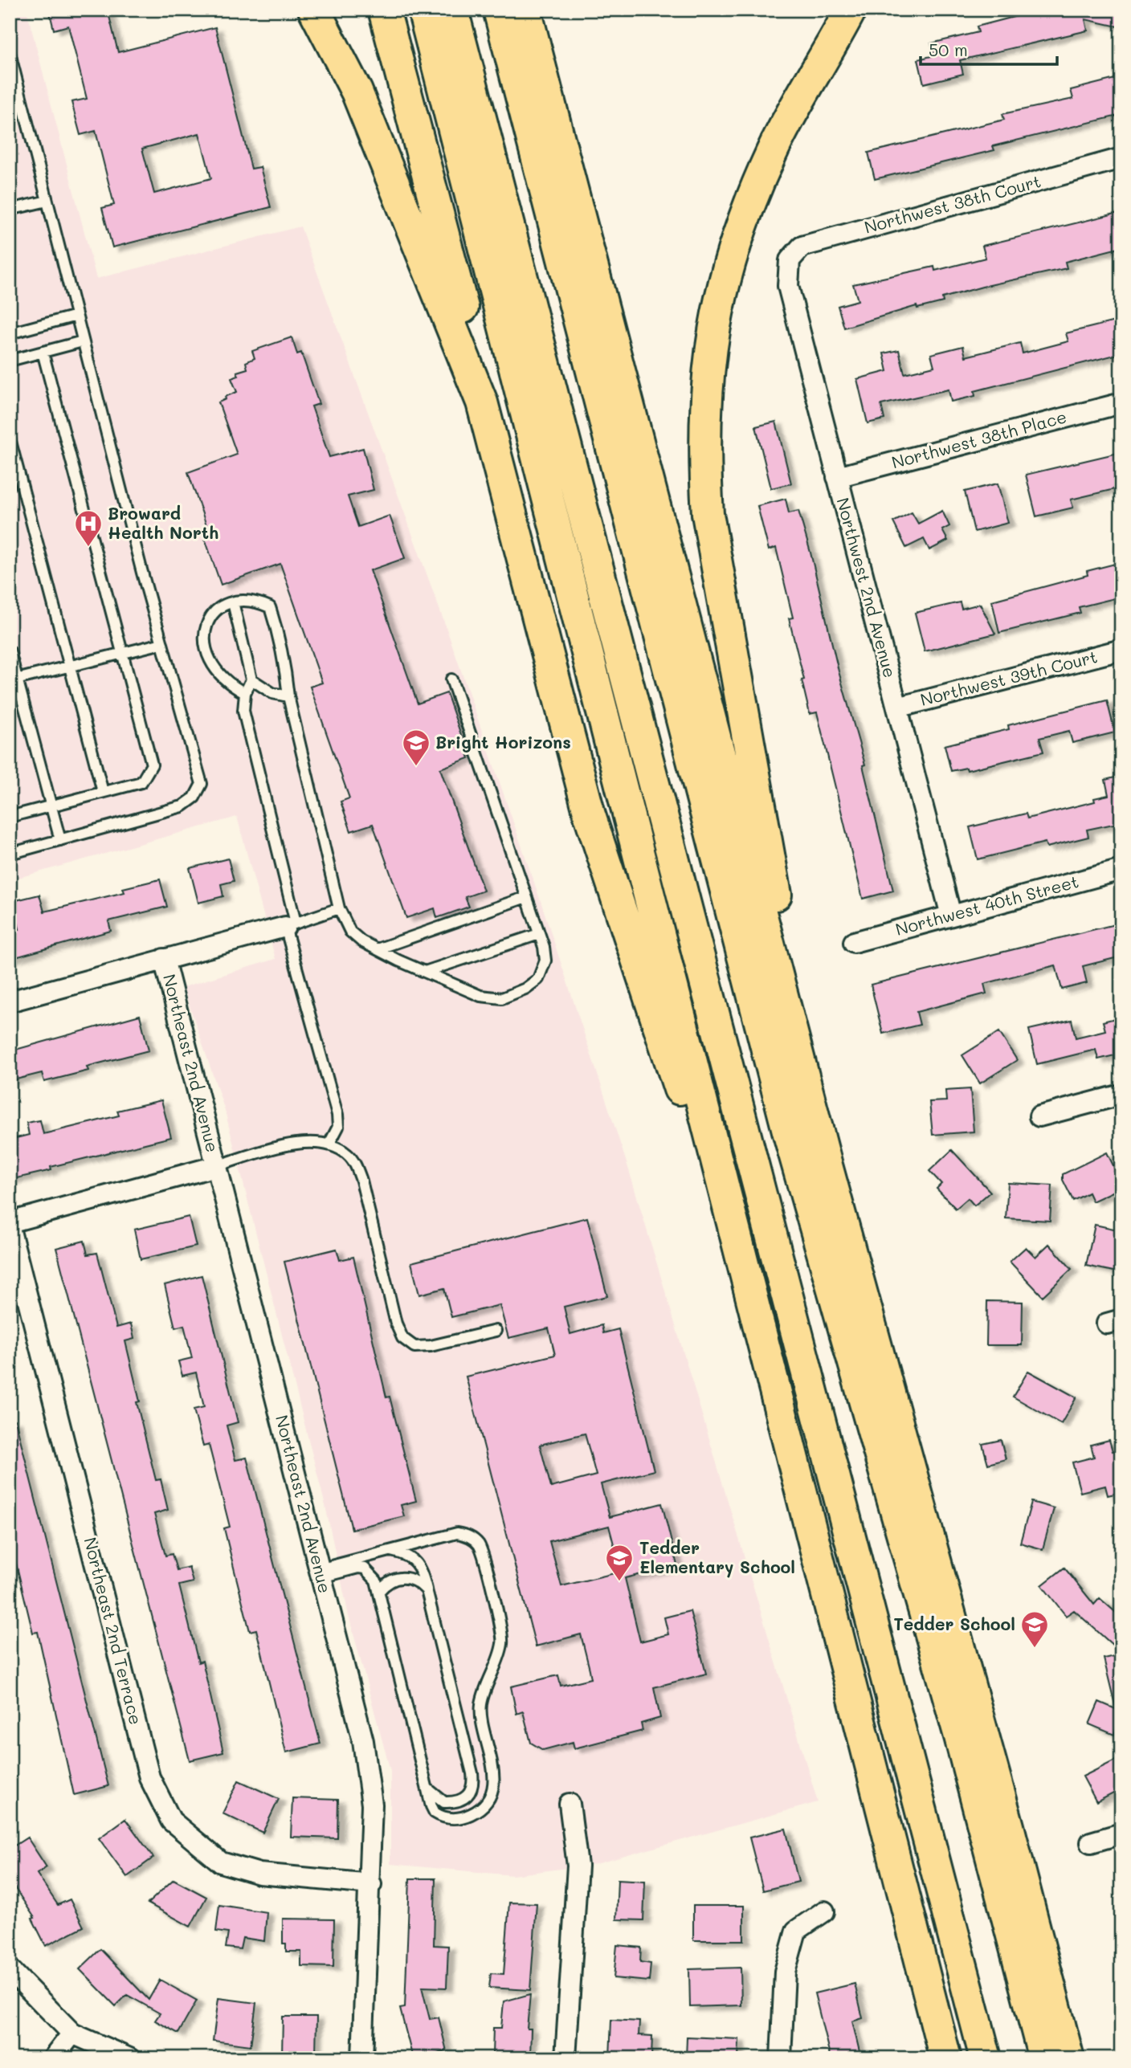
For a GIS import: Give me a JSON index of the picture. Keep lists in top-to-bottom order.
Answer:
{
  "streets": {
    "street": [
      "Northwest 38th Court",
      "Northwest 38th Place",
      "Northwest 2nd Avenue",
      "Northwest 39th Court",
      "Northwest 40th Street",
      "Northeast 2nd Avenue",
      "Northeast 2nd Terrace"
    ]
  },
  "crossings": [
    ["Northwest 38th Court", "Northwest 2nd Avenue"],
    ["Northwest 38th Place", "Northwest 2nd Avenue"],
    ["Northwest 2nd Avenue", "Northwest 39th Court"],
    ["Northwest 2nd Avenue", "Northwest 40th Street"],
    ["Northeast 2nd Avenue", "Northeast 2nd Terrace"]
  ],
  "places": {
    "hospital": ["Broward Health North"],
    "school or university": ["Bright Horizons", "Tedder Elementary School", "Tedder School"]
  },
  "scale_bar": "50 m"
}
